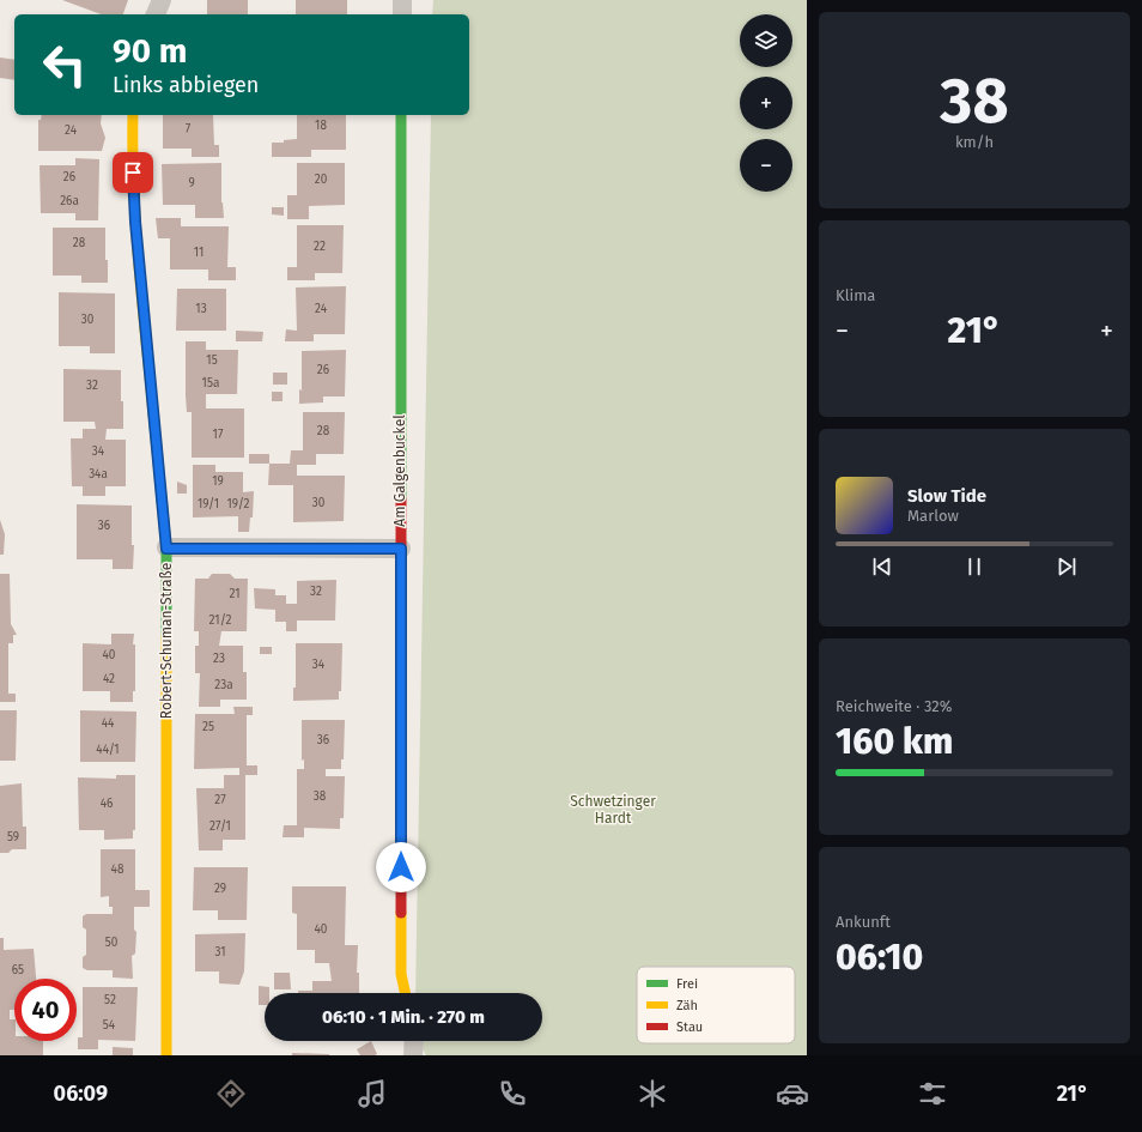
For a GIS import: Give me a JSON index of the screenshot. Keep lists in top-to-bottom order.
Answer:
{
  "streets": {
    "street": ["Am Galgenbuckel", "Robert-Schuman-Straße"]
  },
  "parks": ["Schwetzinger Hardt"],
  "house_numbers": [
    "18",
    "7",
    "24",
    "26",
    "20",
    "9",
    "26a",
    "28",
    "22",
    "11",
    "13",
    "24",
    "30",
    "15",
    "26",
    "15a",
    "32",
    "28",
    "17",
    "34",
    "34a",
    "19",
    "30",
    "19/1",
    "19/2",
    "36",
    "32",
    "21",
    "21/2",
    "40",
    "23",
    "34",
    "42",
    "23a",
    "44",
    "25",
    "36",
    "44/1",
    "38",
    "27",
    "46",
    "27/1",
    "59",
    "48",
    "29",
    "40",
    "50",
    "31",
    "65",
    "52",
    "54"
  ],
  "legend": ["Frei", "Zäh", "Stau"],
  "page": {
    "tile": [
      ["38", "km/h"],
      "Klima",
      ["Reichweite · 32%", "160 km"],
      ["Ankunft", "06:10"]
    ],
    "map_buttons": ["+", "−"],
    "turn": ["90 m", "Links abbiegen"],
    "heat": ["−", "21°", "+"],
    "song": ["Slow Tide", "Marlow"],
    "limit": "40",
    "trip": "06:10 · 1 Min. · 270 m",
    "tabs": ["06:09", "21°"]
  }
}
